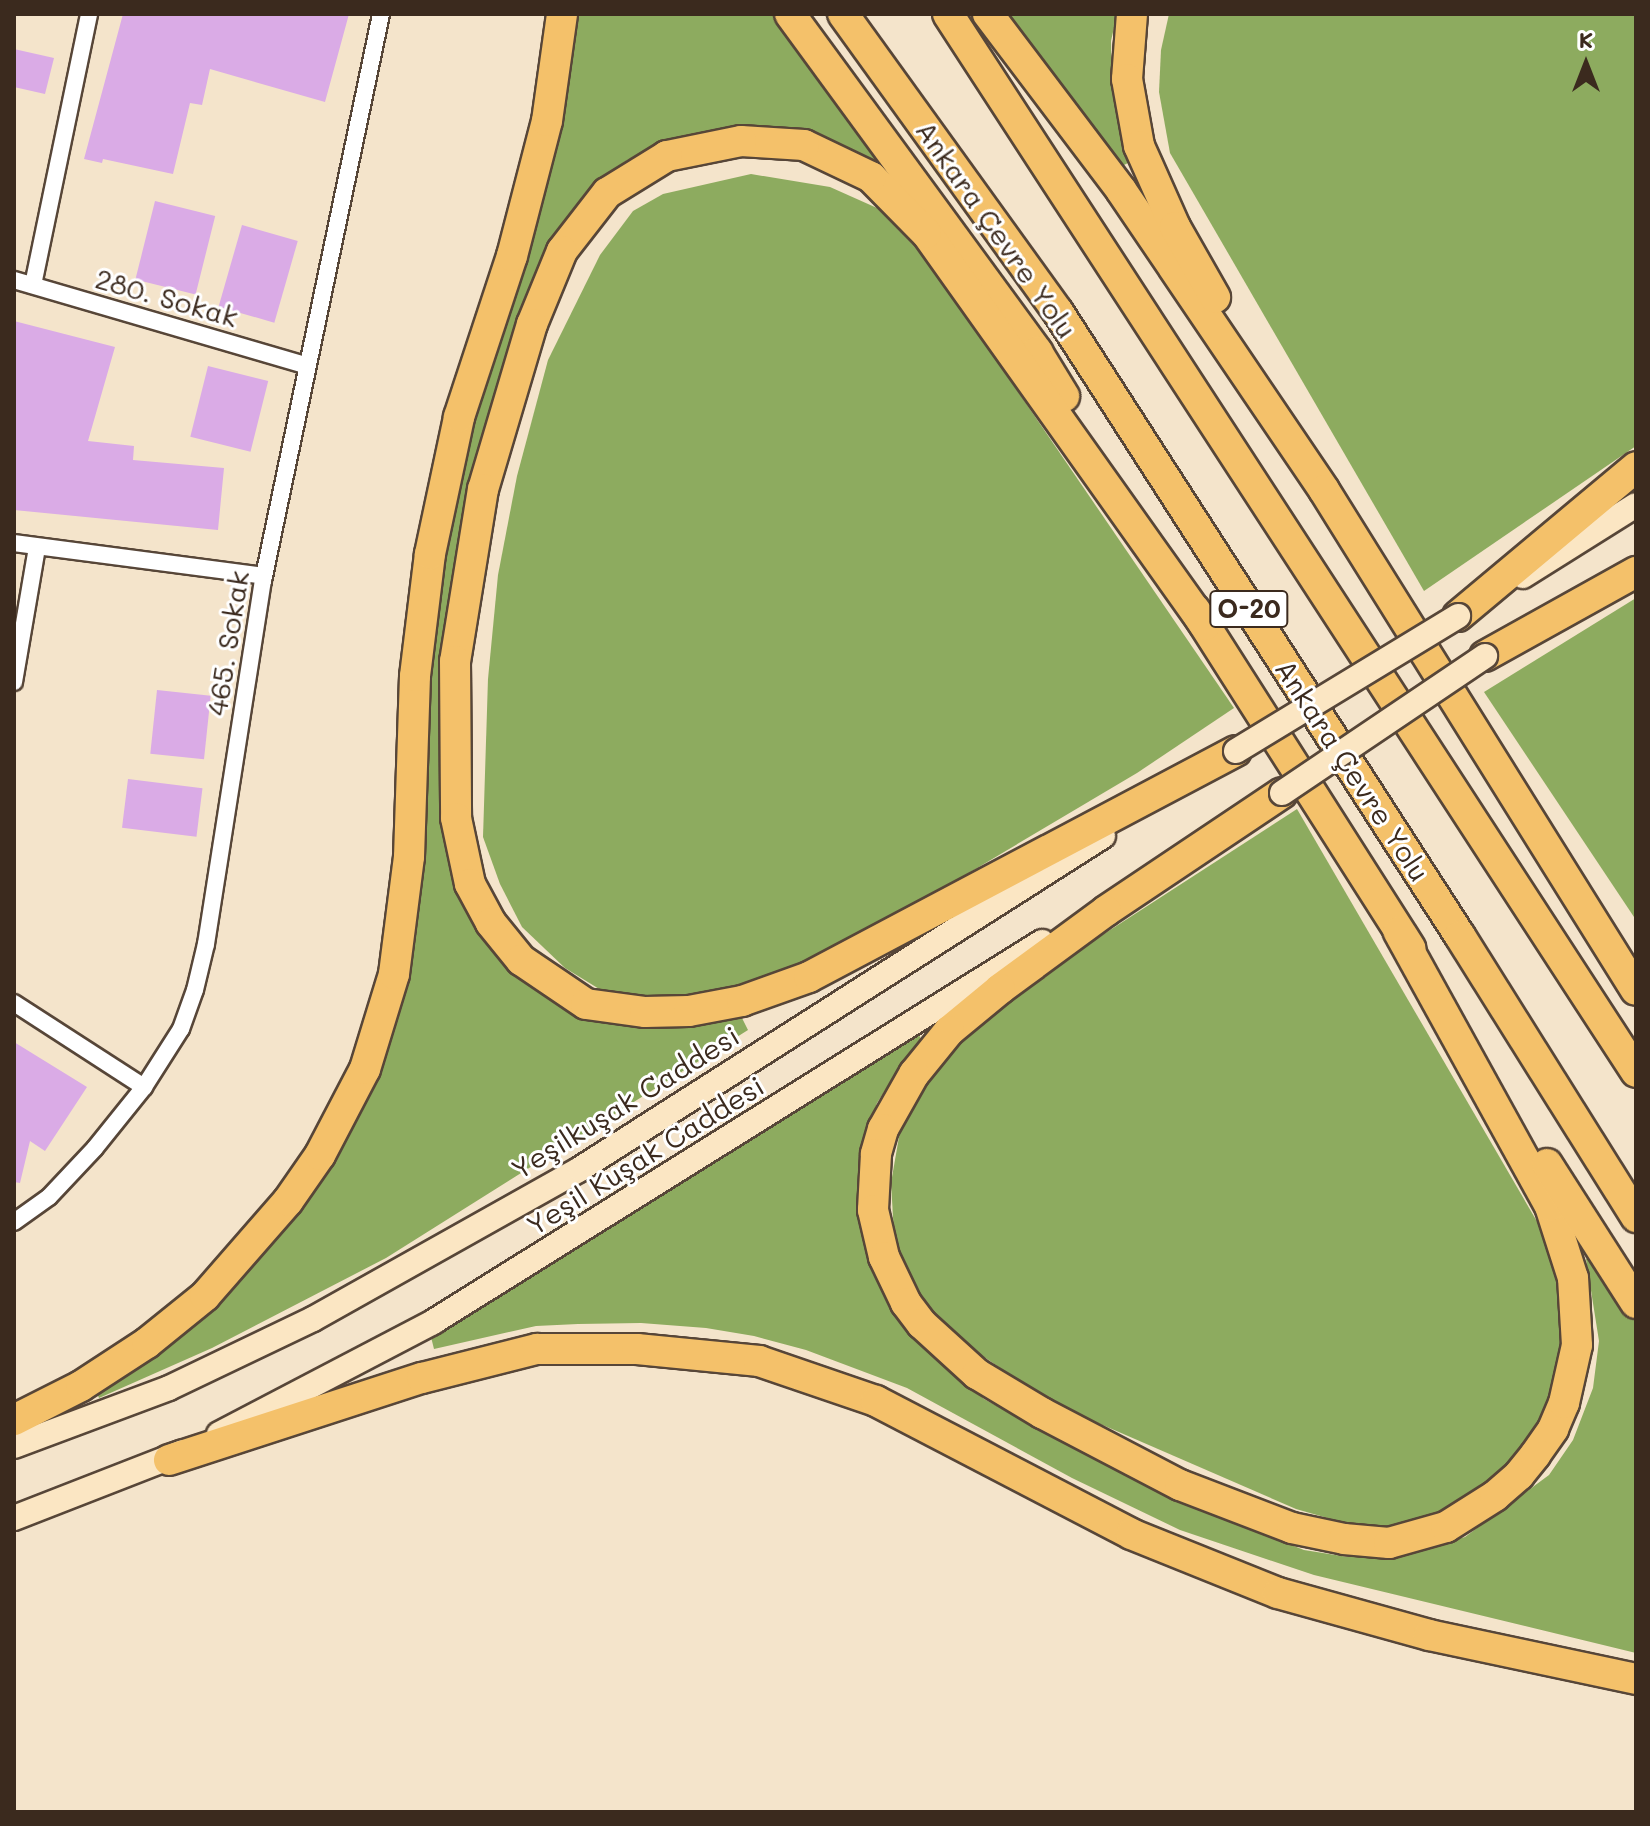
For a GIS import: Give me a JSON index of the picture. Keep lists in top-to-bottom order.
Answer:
{
  "streets": {
    "highway": ["Ankara Çevre Yolu", "O-20"],
    "main road": ["Yeşilkuşak Caddesi", "Yeşil Kuşak Caddesi"],
    "street": ["280. Sokak", "465. Sokak"]
  },
  "crossings": [
    ["280. Sokak", "465. Sokak"]
  ],
  "north": "top"
}
